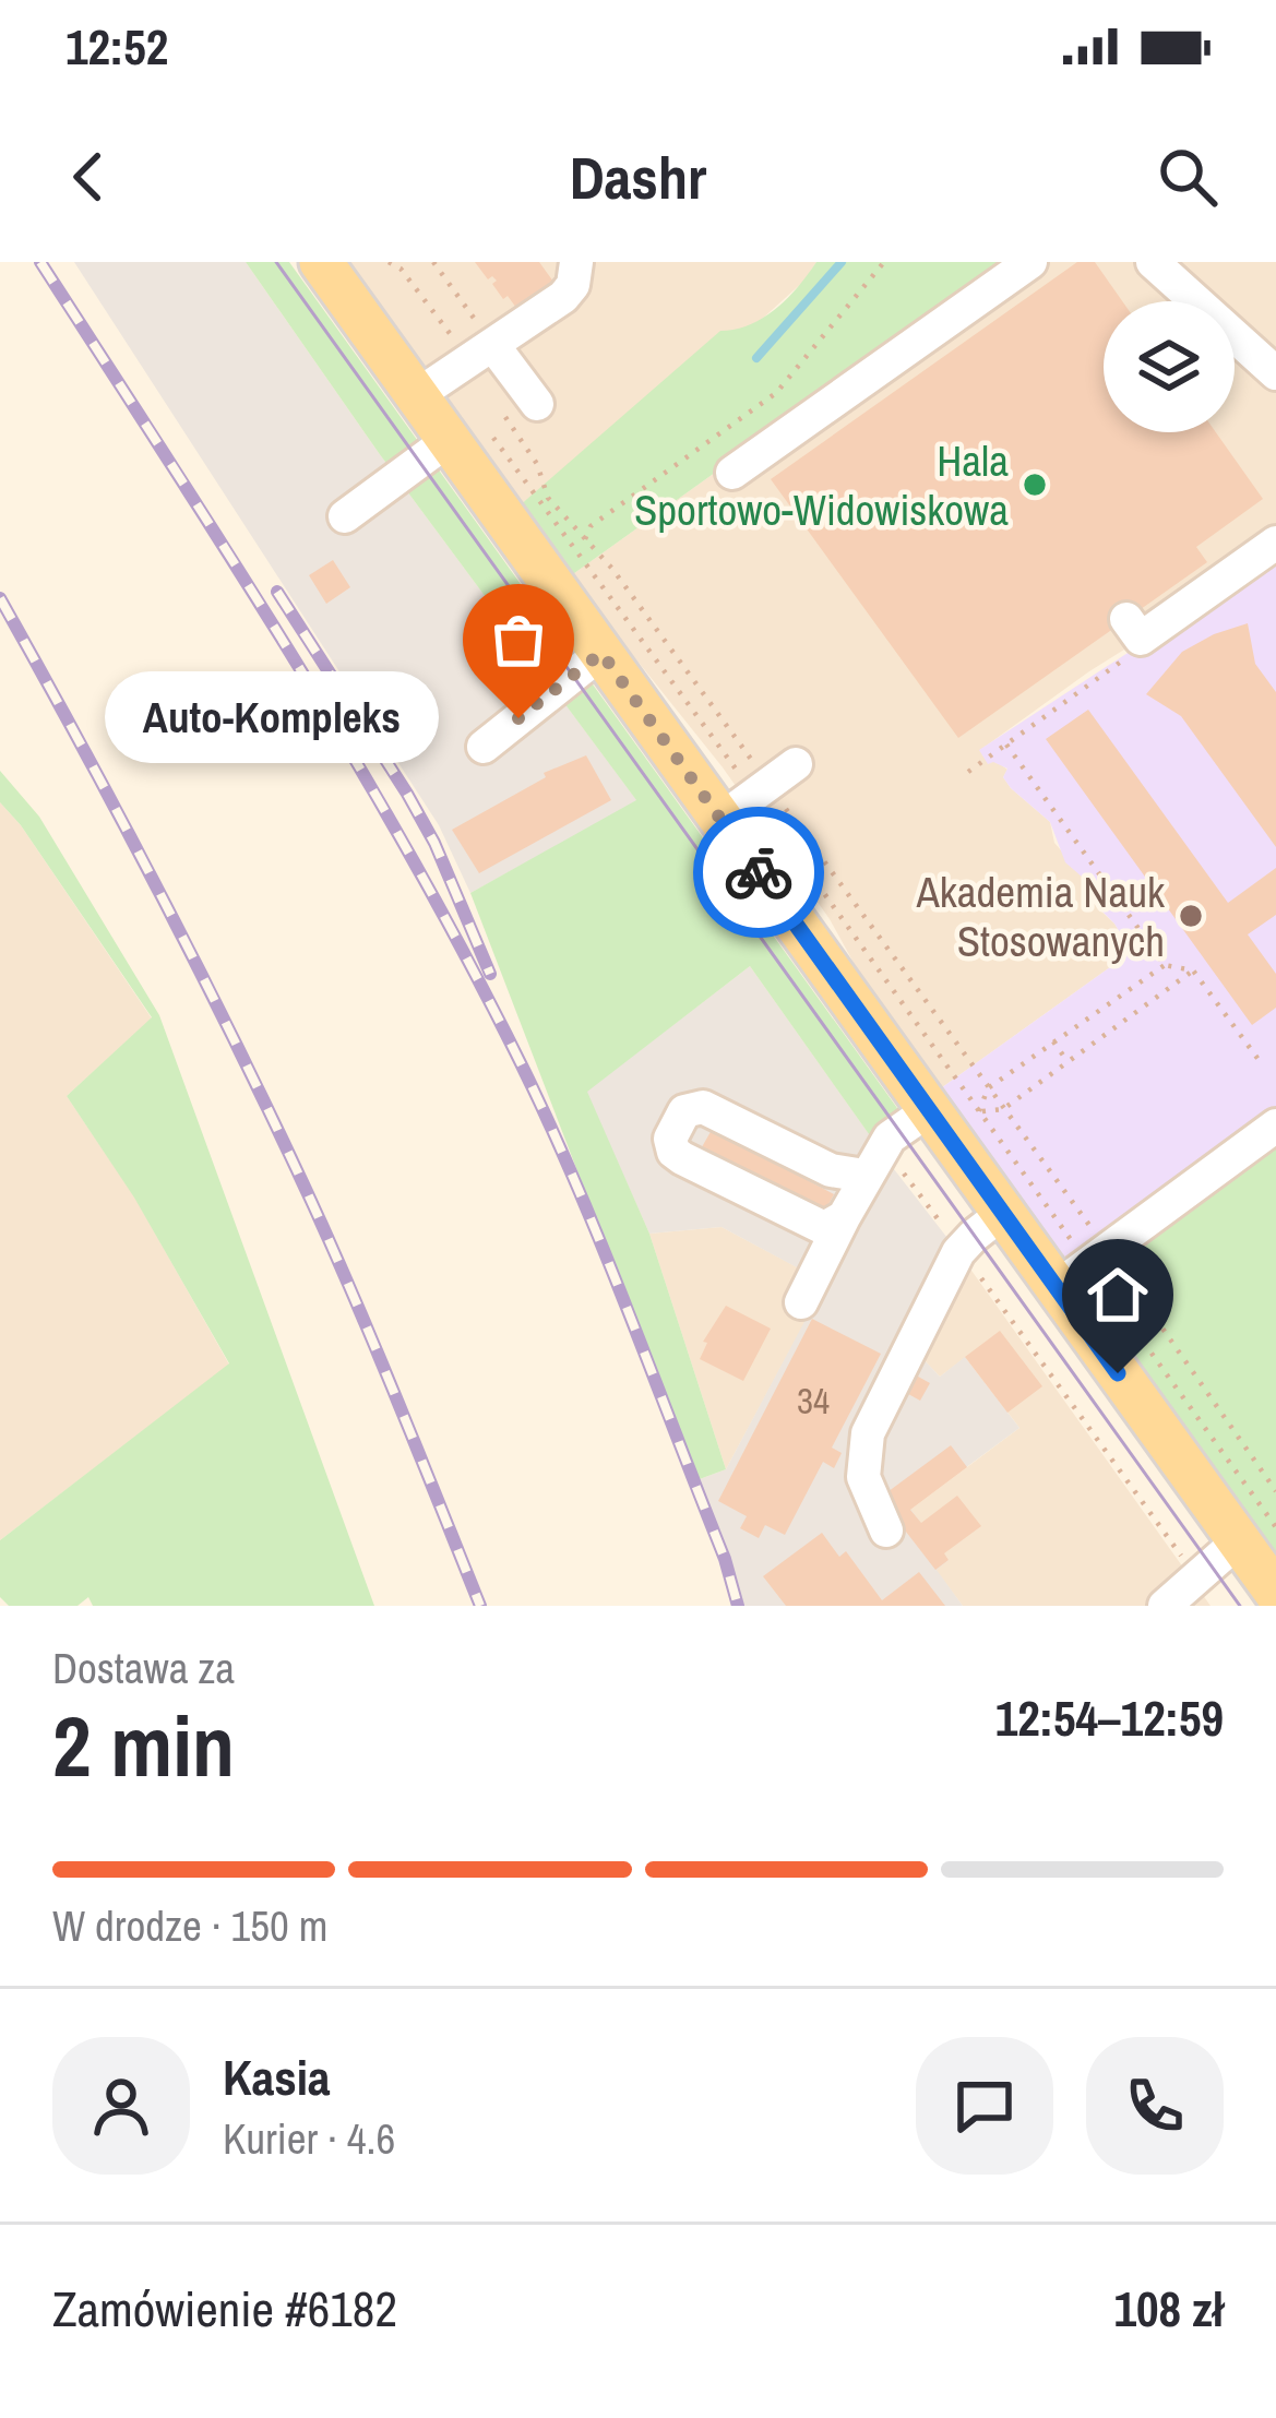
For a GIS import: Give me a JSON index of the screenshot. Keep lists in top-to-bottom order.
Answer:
{
  "places": ["Hala Sportowo-Widowiskowa", "Auto-Kompleks", "Akademia Nauk Stosowanych"],
  "house_numbers": ["34"],
  "page": {
    "status": "12:52",
    "header": "Dashr",
    "bubble": "Auto-Kompleks",
    "heading": ["2 min", "Dostawa za", "12:54–12:59"],
    "panel": [
      "Kasia",
      "Kurier · 4.6",
      "Zamówienie #6182",
      "108 zł"
    ],
    "bar": "W drodze · 150 m"
  }
}
